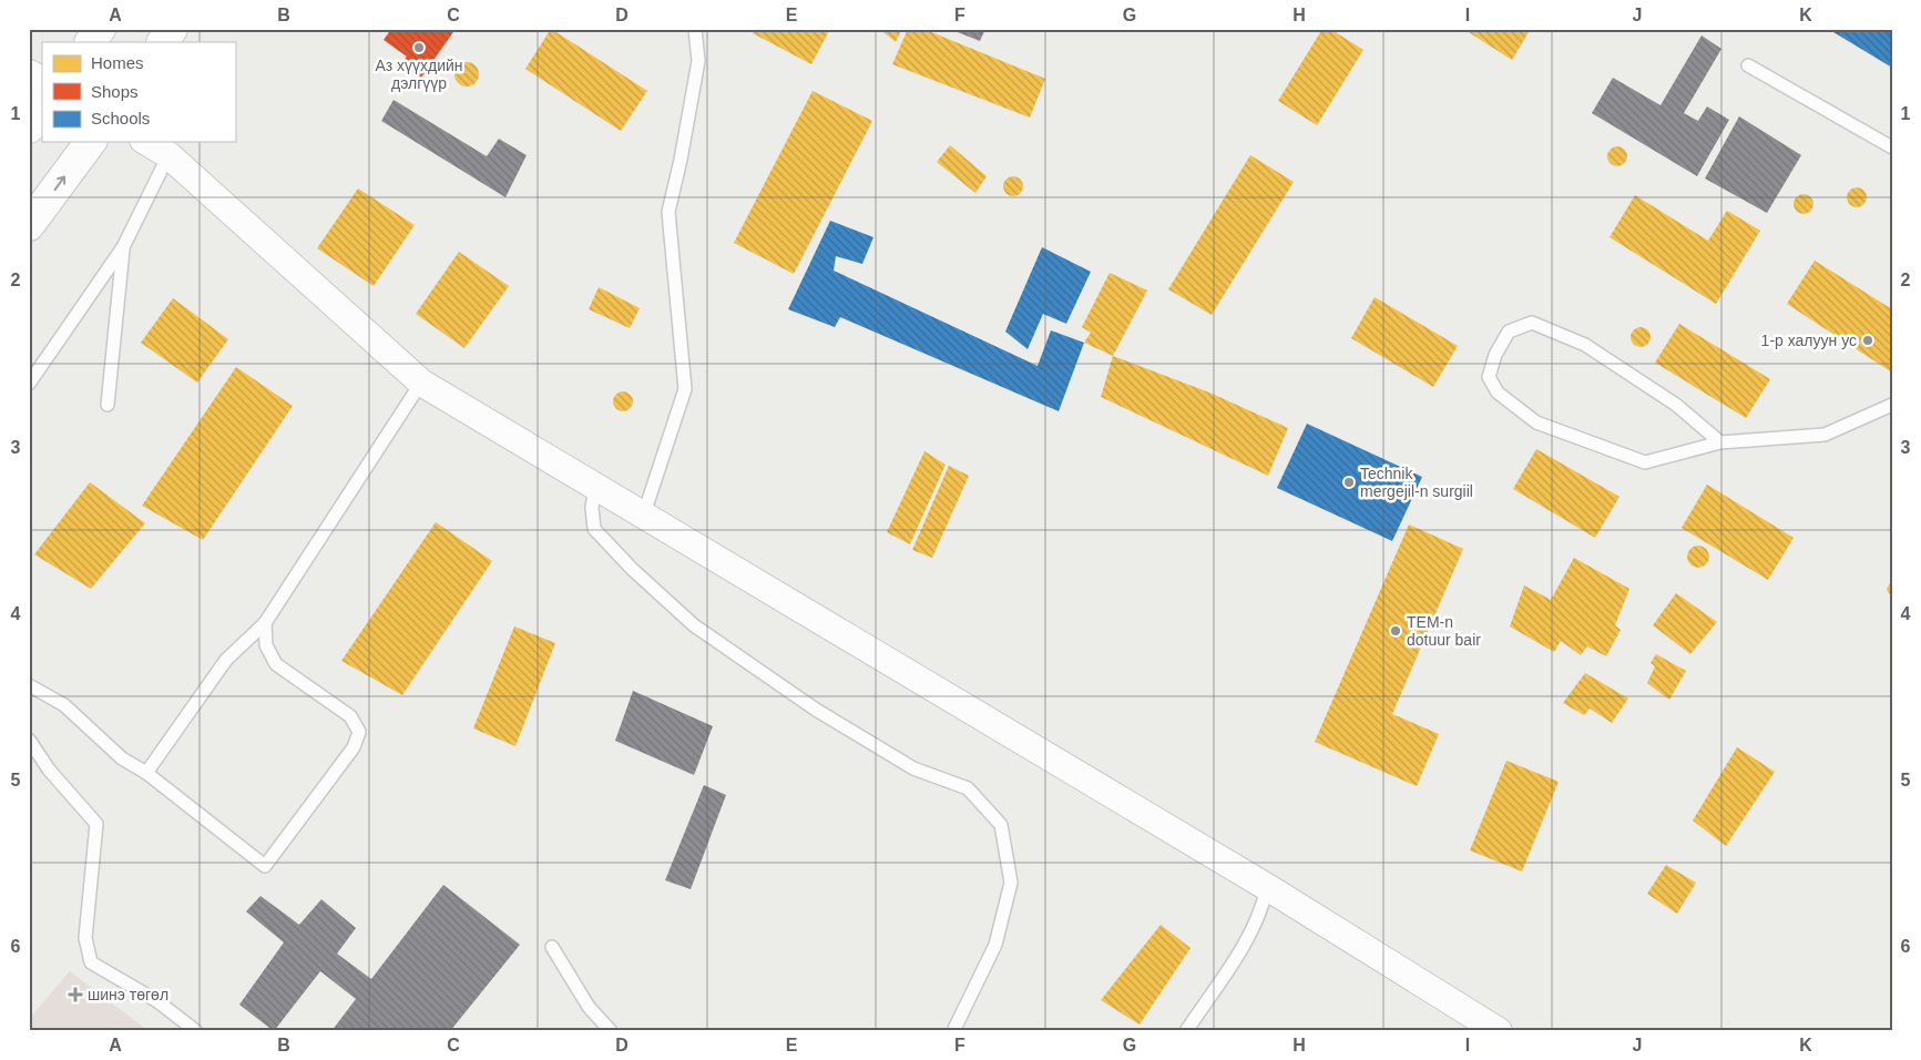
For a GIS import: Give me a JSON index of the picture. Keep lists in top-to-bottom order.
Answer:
{
  "places": {
    "other": [
      "Аз хүүхдийн дэлгүүр",
      "1-р халуун ус",
      "Technik mergejil-n surgiil",
      "TEM-n dotuur bair"
    ],
    "health": ["шинэ төгөл"]
  },
  "legend": ["Homes", "Shops", "Schools"],
  "grid": {
    "columns": [
      "A",
      "B",
      "C",
      "D",
      "E",
      "F",
      "G",
      "H",
      "I",
      "J",
      "K"
    ],
    "rows": [
      "1",
      "2",
      "3",
      "4",
      "5",
      "6"
    ]
  }
}
